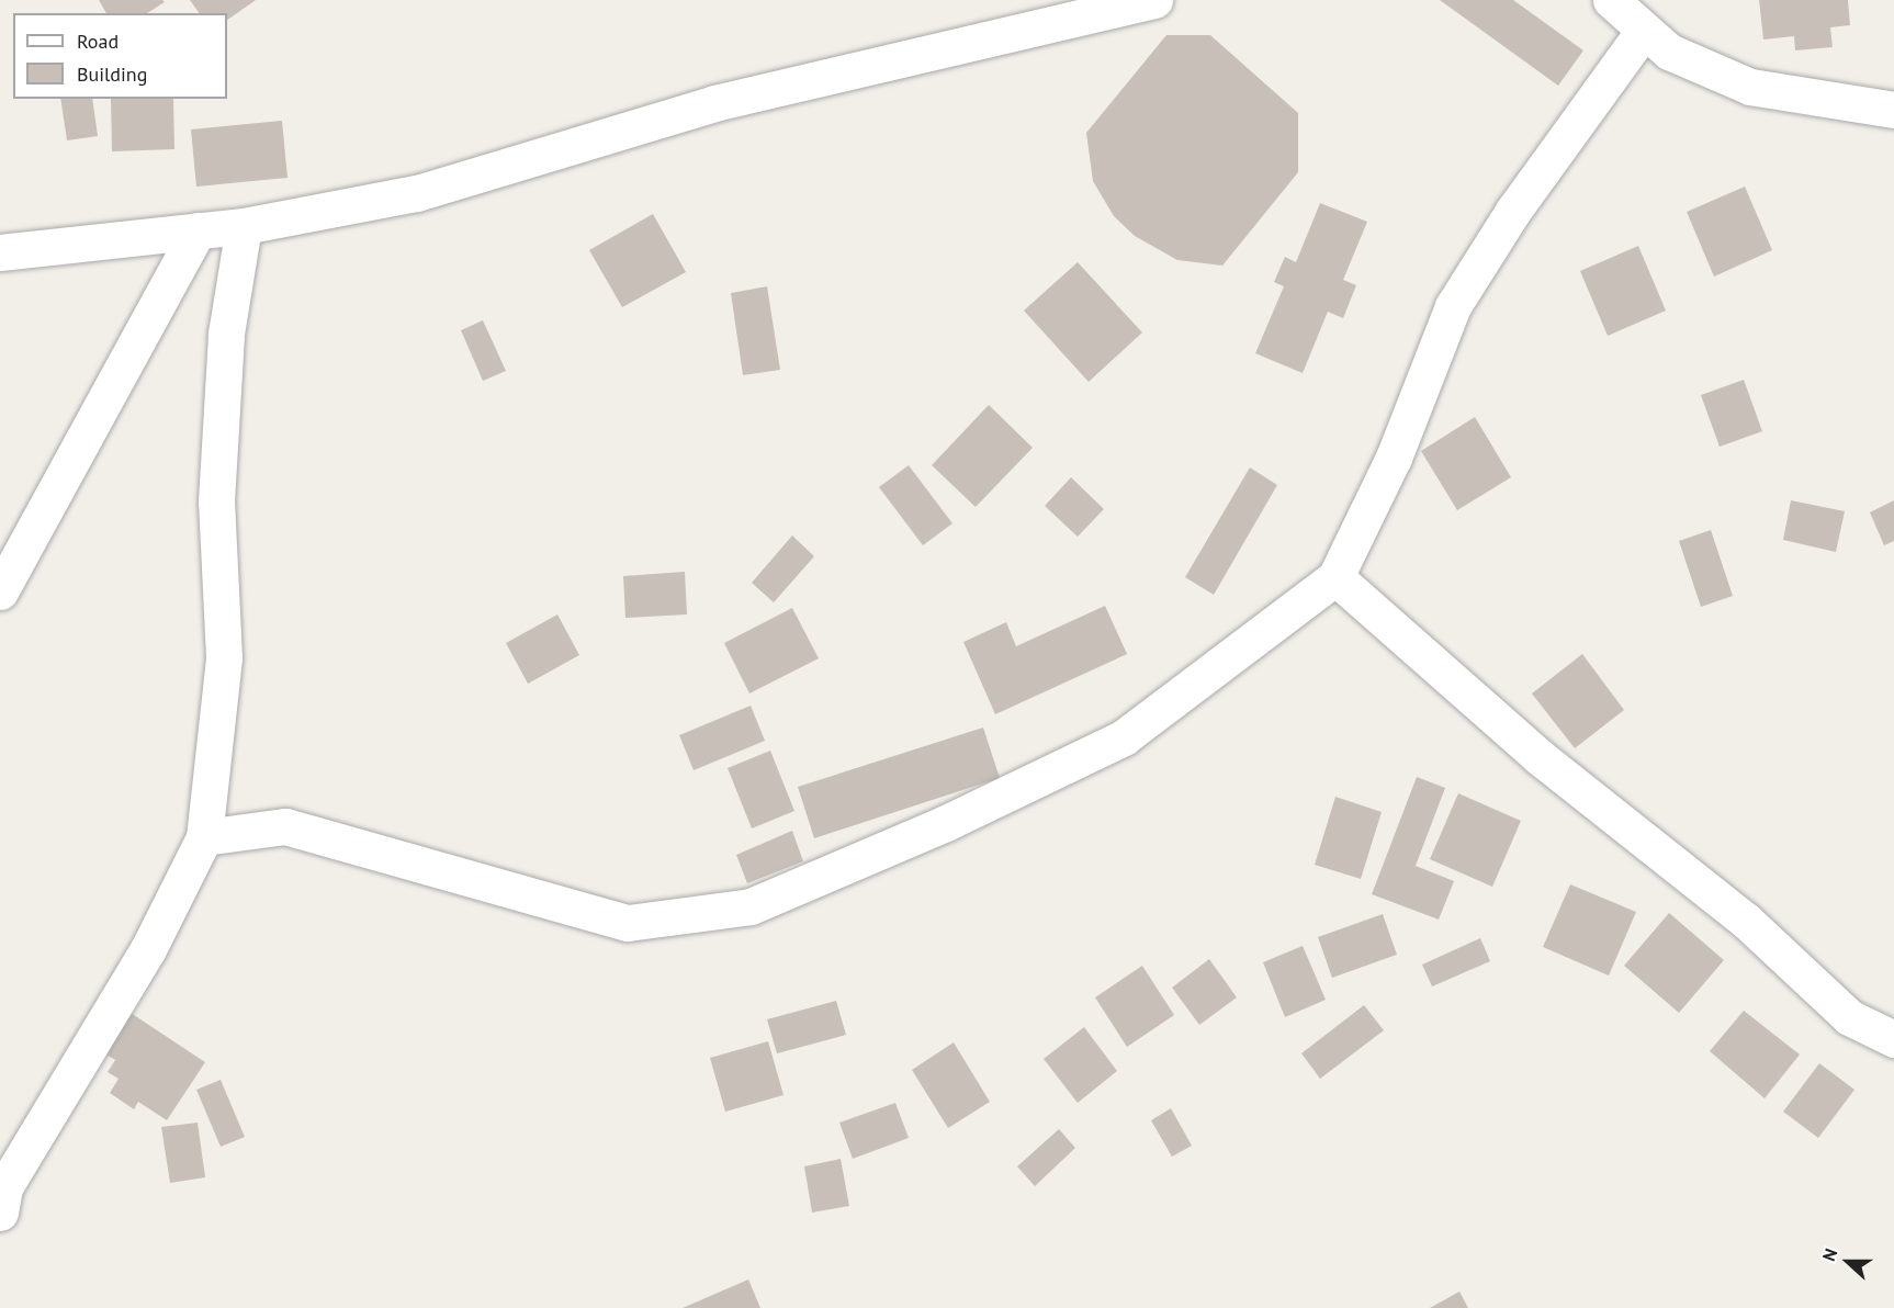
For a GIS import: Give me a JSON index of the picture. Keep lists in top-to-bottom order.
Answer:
{
  "legend": ["Road", "Building"],
  "north": "left"
}
